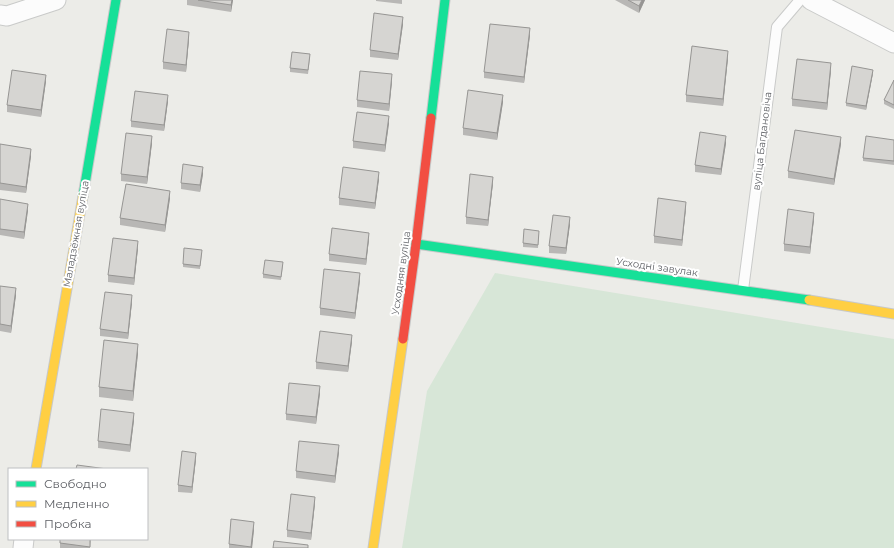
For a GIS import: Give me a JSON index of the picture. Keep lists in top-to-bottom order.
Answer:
{
  "streets": {
    "street": ["Маладзёжная вуліца", "Усходні завулак", "Усходняя вуліца"],
    "lane": ["вуліца Багдановіча"]
  },
  "crossings": [
    ["вуліца Багдановіча", "Усходні завулак"],
    ["Усходні завулак", "Усходняя вуліца"]
  ],
  "legend": ["Свободно", "Медленно", "Пробка"]
}
